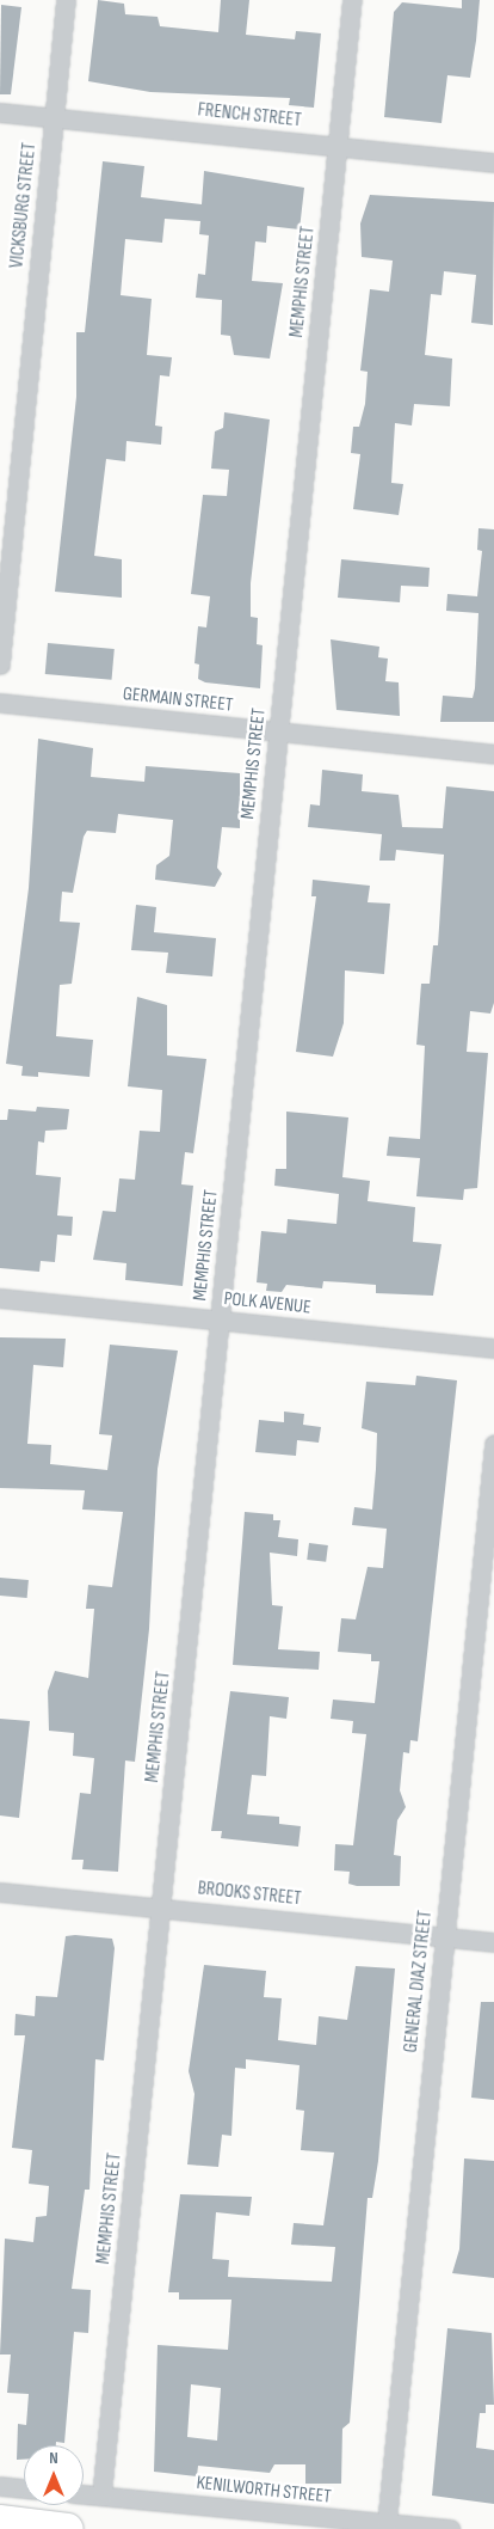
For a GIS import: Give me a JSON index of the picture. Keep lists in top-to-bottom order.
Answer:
{
  "streets": {
    "street": [
      "FRENCH STREET",
      "VICKSBURG STREET",
      "MEMPHIS STREET",
      "GERMAIN STREET",
      "POLK AVENUE",
      "BROOKS STREET",
      "GENERAL DIAZ STREET",
      "KENILWORTH STREET"
    ]
  },
  "crossings": [
    ["FRENCH STREET", "VICKSBURG STREET"],
    ["FRENCH STREET", "MEMPHIS STREET"],
    ["MEMPHIS STREET", "GERMAIN STREET"],
    ["MEMPHIS STREET", "POLK AVENUE"],
    ["MEMPHIS STREET", "BROOKS STREET"],
    ["MEMPHIS STREET", "KENILWORTH STREET"],
    ["BROOKS STREET", "GENERAL DIAZ STREET"],
    ["GENERAL DIAZ STREET", "KENILWORTH STREET"]
  ],
  "north": "top"
}
